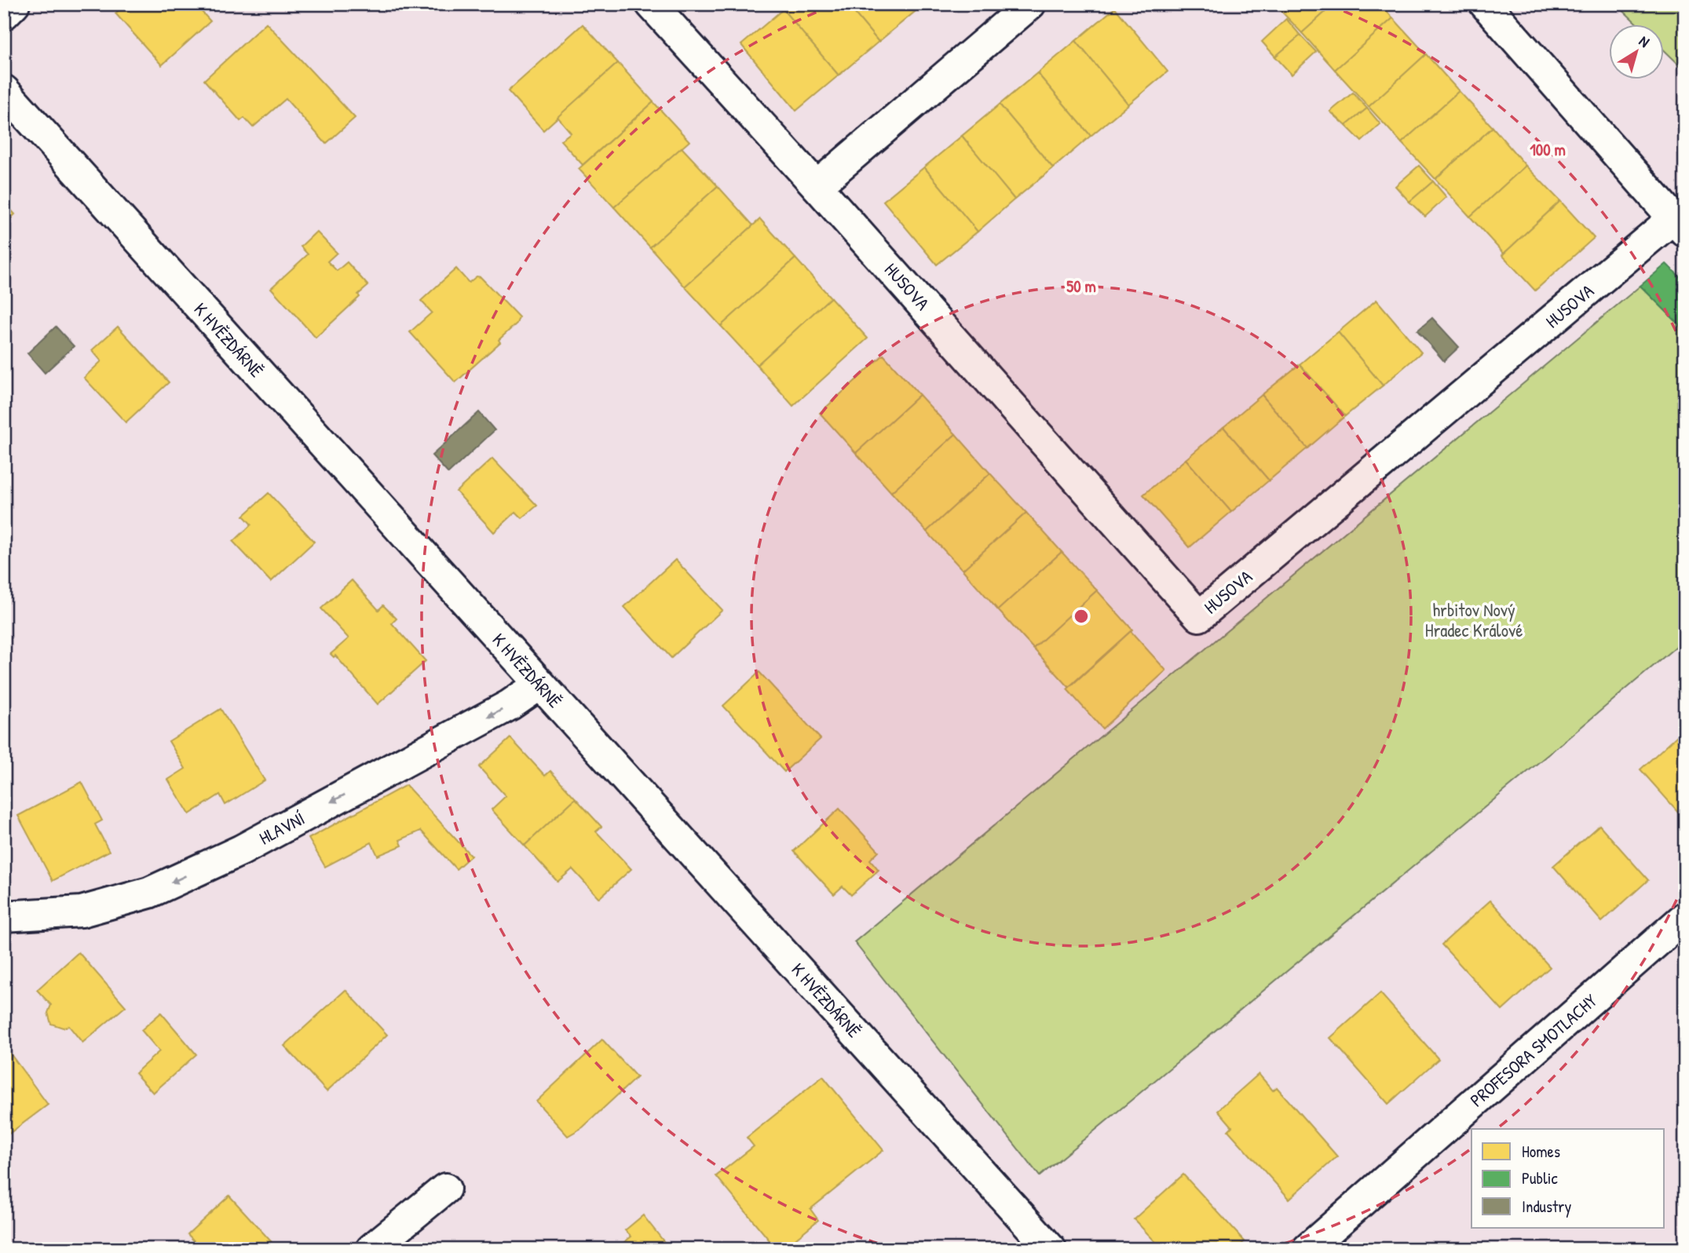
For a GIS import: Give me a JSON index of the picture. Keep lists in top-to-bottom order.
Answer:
{
  "streets": {
    "street": [
      "HUSOVA",
      "K HVĚZDÁRNĚ",
      "HLAVNÍ",
      "PROFESORA SMOTLACHY"
    ]
  },
  "crossings": [
    ["K HVĚZDÁRNĚ", "HLAVNÍ"]
  ],
  "one_way": ["HLAVNÍ"],
  "parks": ["hrbitov Nový Hradec Králové"],
  "legend": ["Homes", "Public", "Industry"],
  "north": "top right",
  "rings": ["100 m", "50 m"]
}
